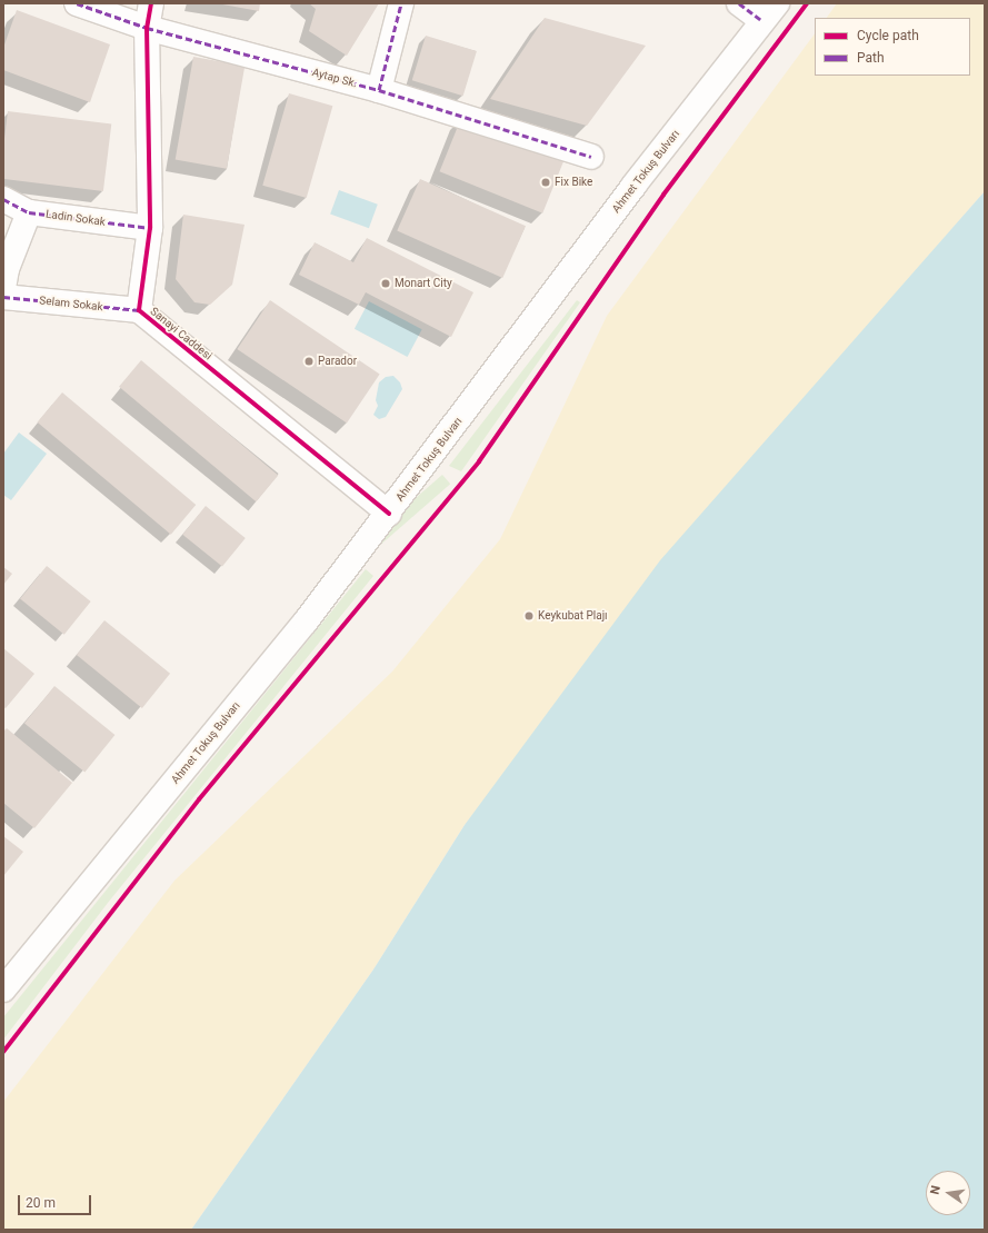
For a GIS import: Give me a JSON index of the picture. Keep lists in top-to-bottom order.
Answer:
{
  "streets": {
    "street": [
      "Aytap Sk.",
      "Ahmet Tokuş Bulvarı",
      "Ladin Sokak",
      "Selam Sokak",
      "Sanayi Caddesi"
    ]
  },
  "crossings": [
    ["Aytap Sk.", "Sanayi Caddesi"],
    ["Ahmet Tokuş Bulvarı", "Sanayi Caddesi"],
    ["Ladin Sokak", "Sanayi Caddesi"],
    ["Selam Sokak", "Sanayi Caddesi"]
  ],
  "places": [
    "Fix Bike",
    "Monart City",
    "Parador",
    "Keykubat Plajı"
  ],
  "legend": ["Cycle path", "Path"],
  "scale_bar": "20 m",
  "north": "left"
}
